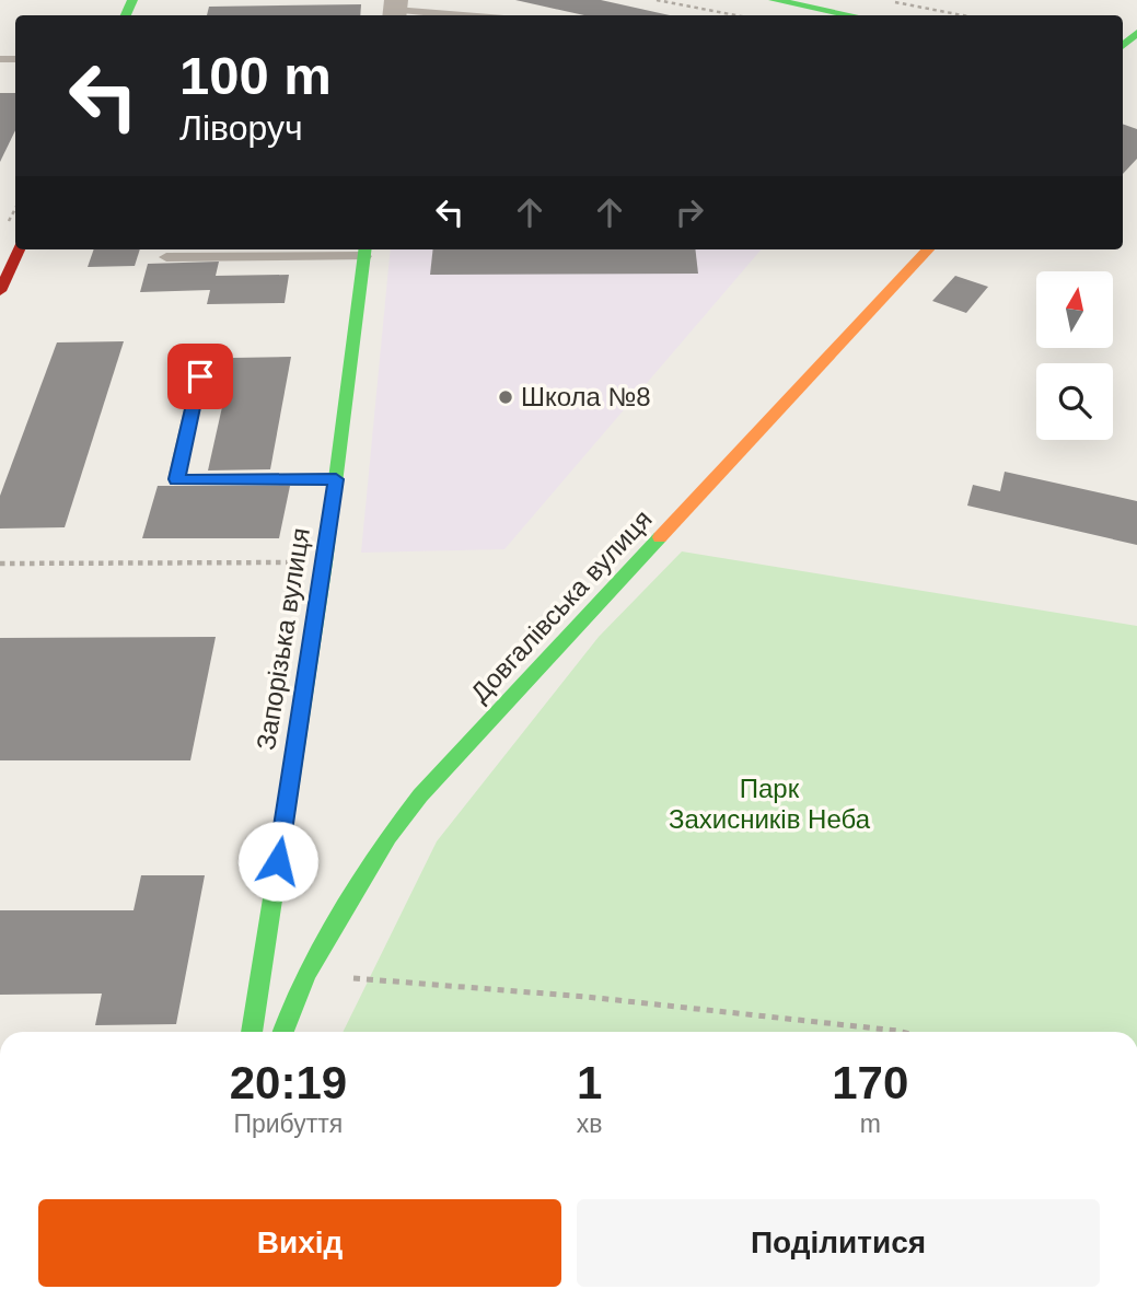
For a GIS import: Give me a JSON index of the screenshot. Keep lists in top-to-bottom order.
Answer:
{
  "streets": {
    "main road": ["Довгалівська вулиця", "Запорізька вулиця"]
  },
  "parks": ["Парк Захисників Неба"],
  "places": ["Школа №8"],
  "north": "top",
  "page": {
    "turn": ["100 m", "Ліворуч"],
    "eta": [
      "20:19",
      "Прибуття",
      "1",
      "хв",
      "170",
      "m"
    ],
    "buttons": ["Вихід", "Поділитися"]
  }
}
